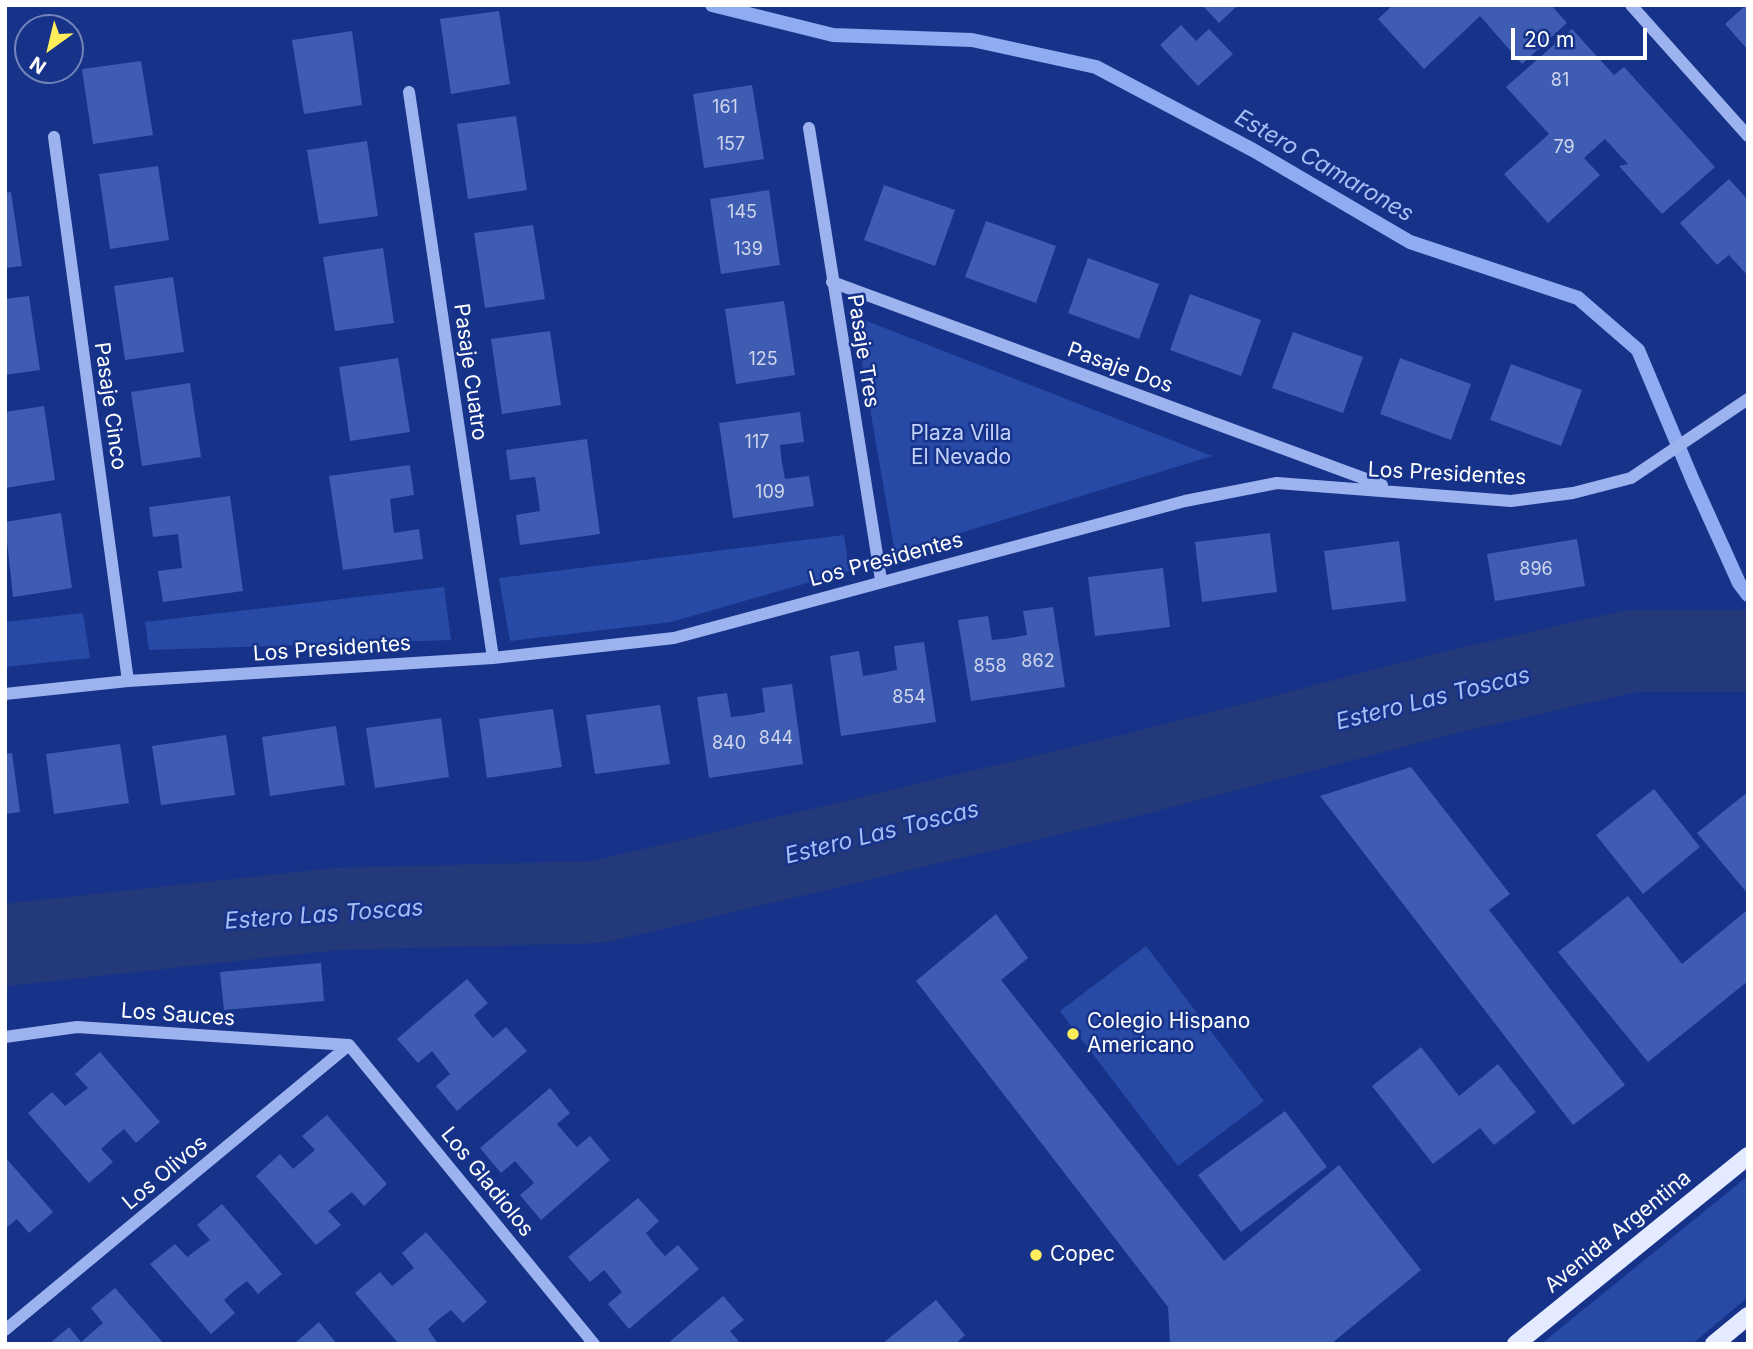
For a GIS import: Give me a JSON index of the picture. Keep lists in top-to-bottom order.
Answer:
{
  "streets": {
    "main road": ["Avenida Argentina"],
    "street": [
      "Pasaje Tres",
      "Pasaje Dos",
      "Pasaje Cuatro",
      "Pasaje Cinco",
      "Los Presidentes",
      "Los Sauces",
      "Los Olivos",
      "Los Gladiolos"
    ]
  },
  "crossings": [
    ["Pasaje Tres", "Pasaje Dos"],
    ["Pasaje Tres", "Los Presidentes"],
    ["Pasaje Dos", "Los Presidentes"],
    ["Pasaje Cuatro", "Los Presidentes"],
    ["Pasaje Cinco", "Los Presidentes"],
    ["Los Sauces", "Los Olivos"],
    ["Los Sauces", "Los Gladiolos"],
    ["Los Olivos", "Los Gladiolos"]
  ],
  "water": ["Estero Camarones", "Estero Las Toscas"],
  "parks": ["Plaza Villa El Nevado"],
  "places": ["Colegio Hispano Americano", "Copec"],
  "house_numbers": [
    "81",
    "161",
    "157",
    "79",
    "145",
    "139",
    "125",
    "117",
    "109",
    "896",
    "862",
    "858",
    "854",
    "844",
    "840"
  ],
  "scale_bar": "20 m",
  "north": "bottom left"
}
